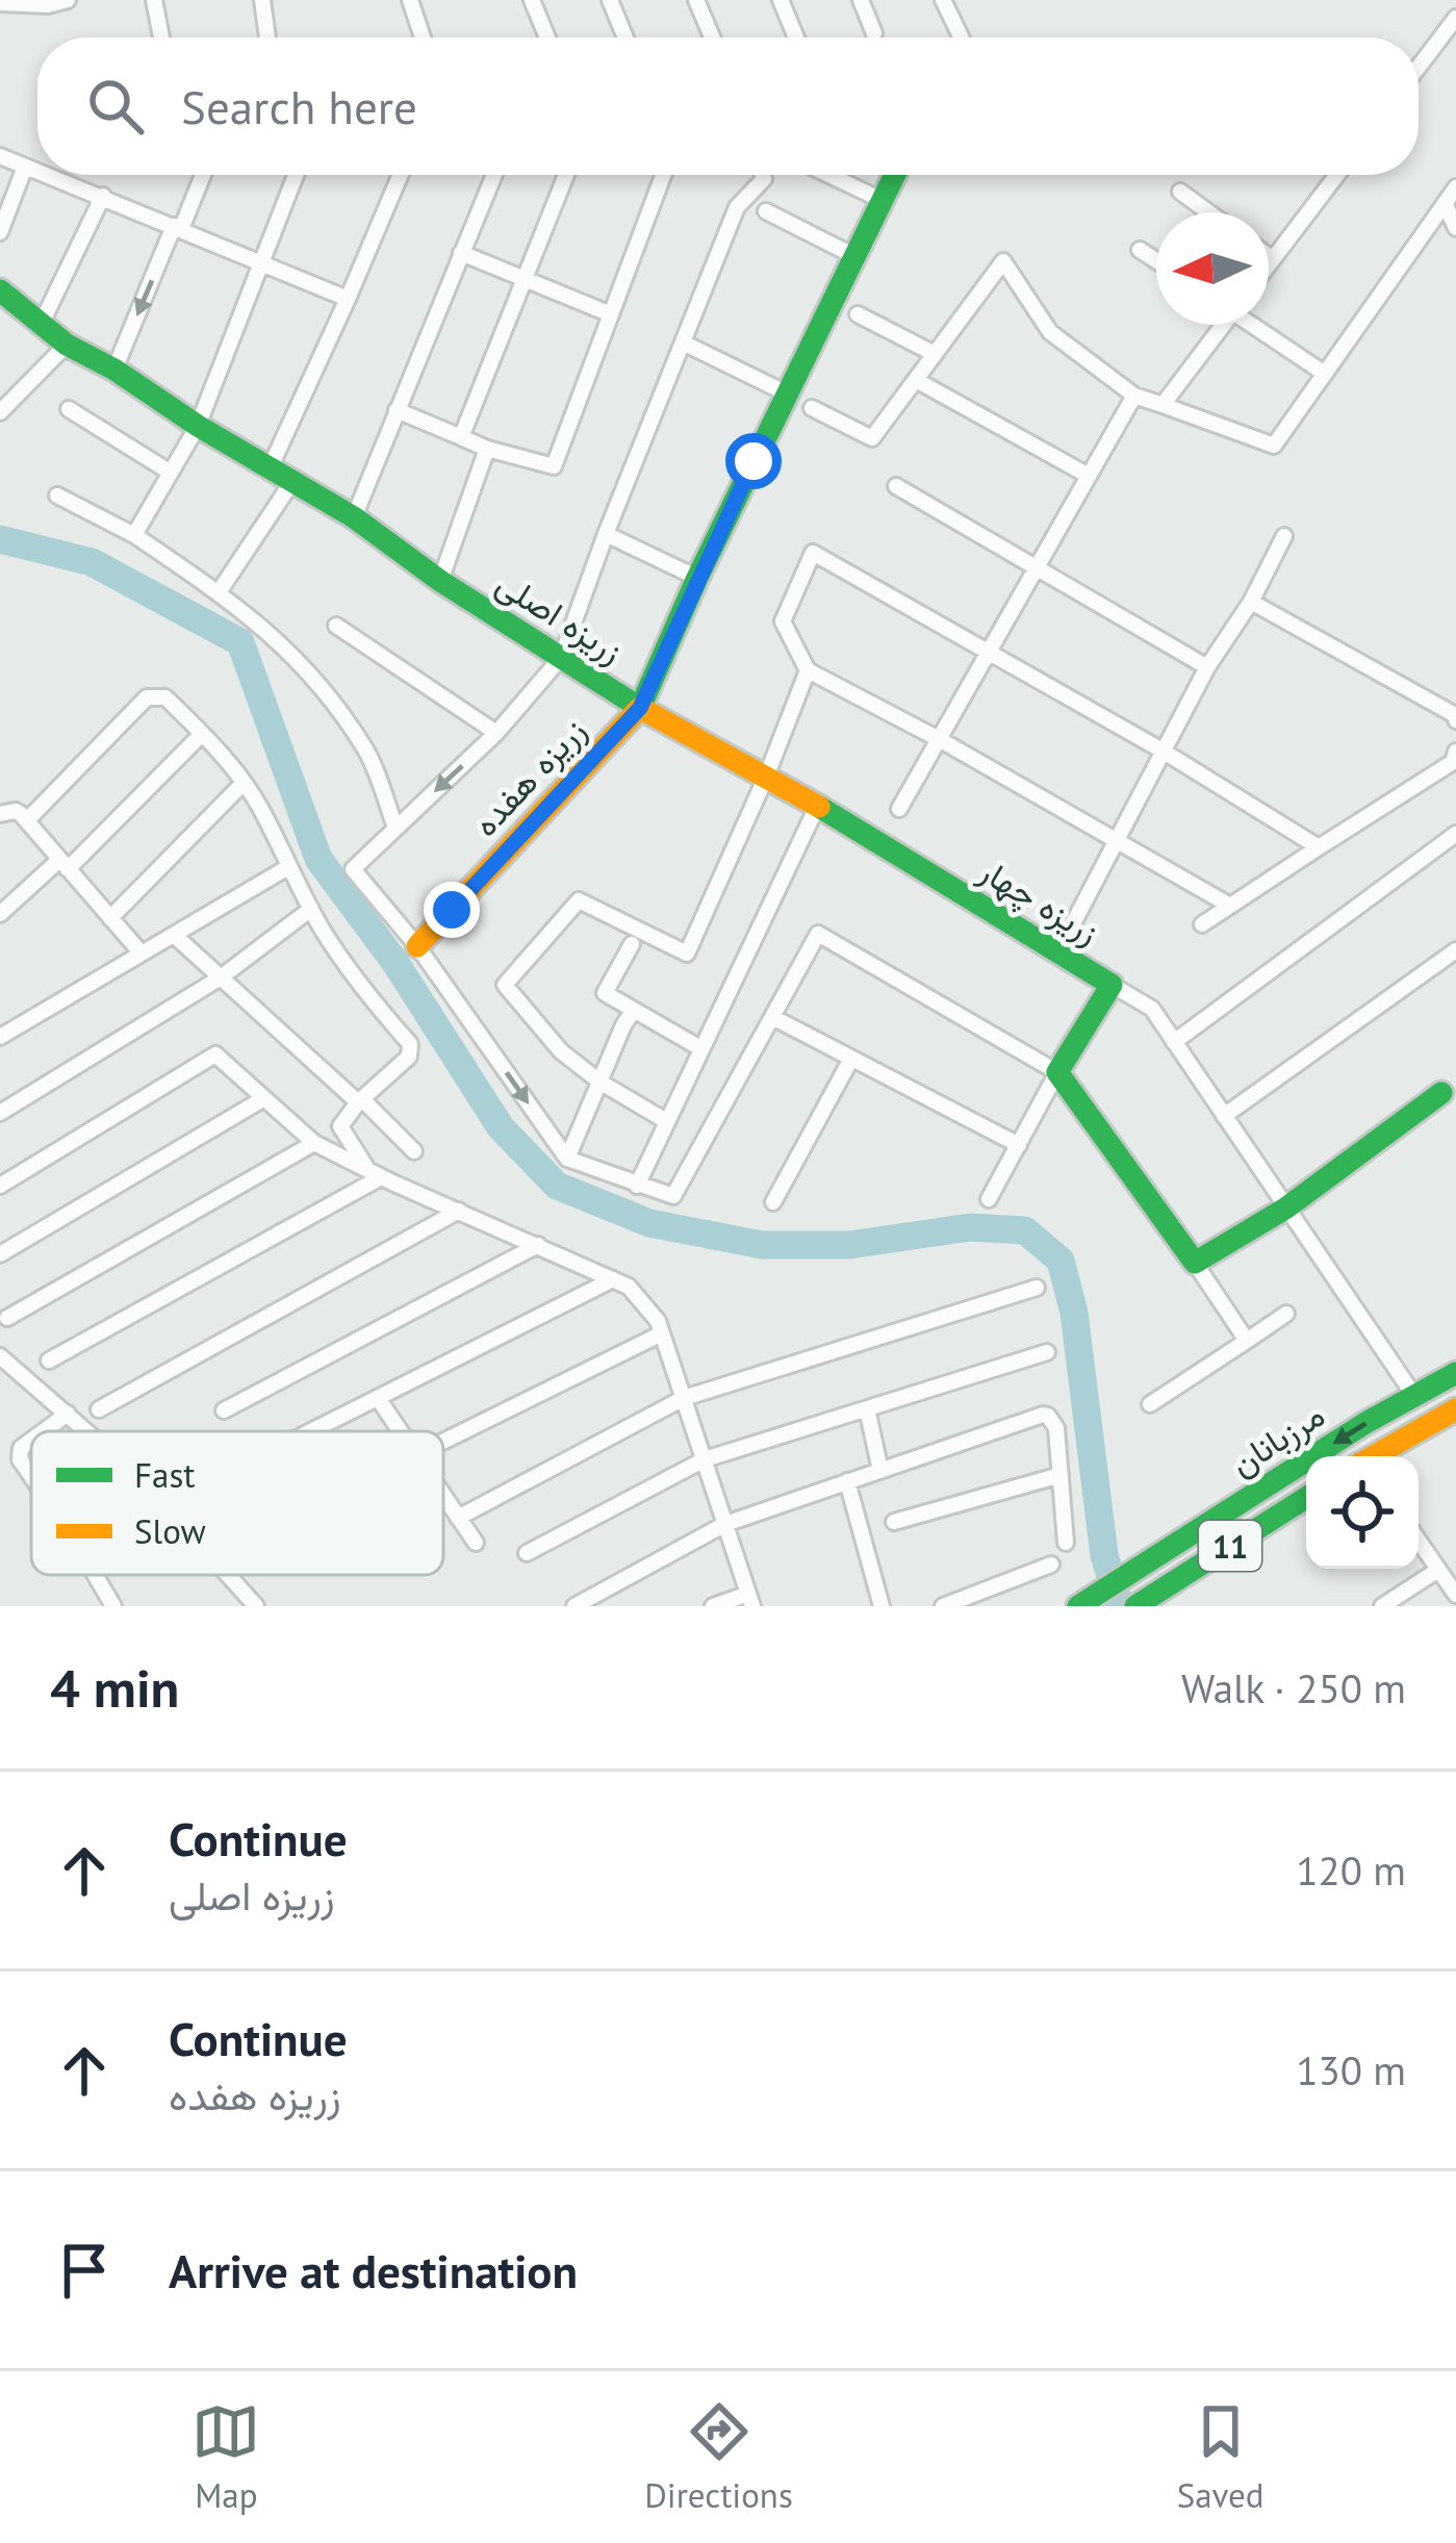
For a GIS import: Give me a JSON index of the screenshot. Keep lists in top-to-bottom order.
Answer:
{
  "streets": {
    "street": [
      "زریزه اصلی",
      "زریزه هفده",
      "زریزه چهار",
      "مرزبانان",
      "11"
    ]
  },
  "crossings": [
    ["زریزه اصلی", "زریزه هفده"],
    ["زریزه اصلی", "زریزه چهار"],
    ["زریزه هفده", "زریزه چهار"]
  ],
  "legend": ["Fast", "Slow"],
  "north": "left",
  "page": {
    "search": "Search here",
    "heading": ["4 min", "Walk · 250 m"],
    "list": [
      ["Continue", "زریزه اصلی", "120 m"],
      ["Continue", "زریزه هفده", "130 m"],
      "Arrive at destination"
    ],
    "nav": ["Map", "Directions", "Saved"]
  }
}
